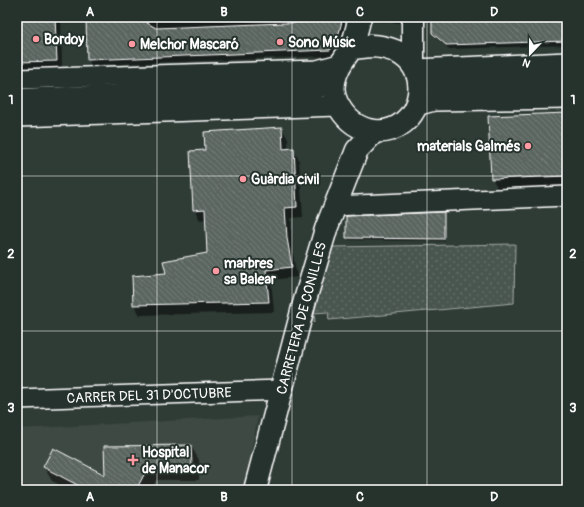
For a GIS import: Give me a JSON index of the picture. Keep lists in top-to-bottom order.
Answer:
{
  "streets": {
    "main road": ["CARRETERA DE CONILLES"],
    "street": ["CARRER DEL 31 D'OCTUBRE"]
  },
  "crossings": [
    ["CARRETERA DE CONILLES", "CARRER DEL 31 D'OCTUBRE"]
  ],
  "places": {
    "other": [
      "Bordoy",
      "Sono Músic",
      "Melchor Mascaró",
      "materials Galmés",
      "Guàrdia civil",
      "marbres sa Balear"
    ],
    "health": ["Hospital de Manacor"]
  },
  "north": "bottom",
  "grid": {
    "columns": [
      "A",
      "B",
      "C",
      "D"
    ],
    "rows": ["1", "2", "3"]
  }
}
